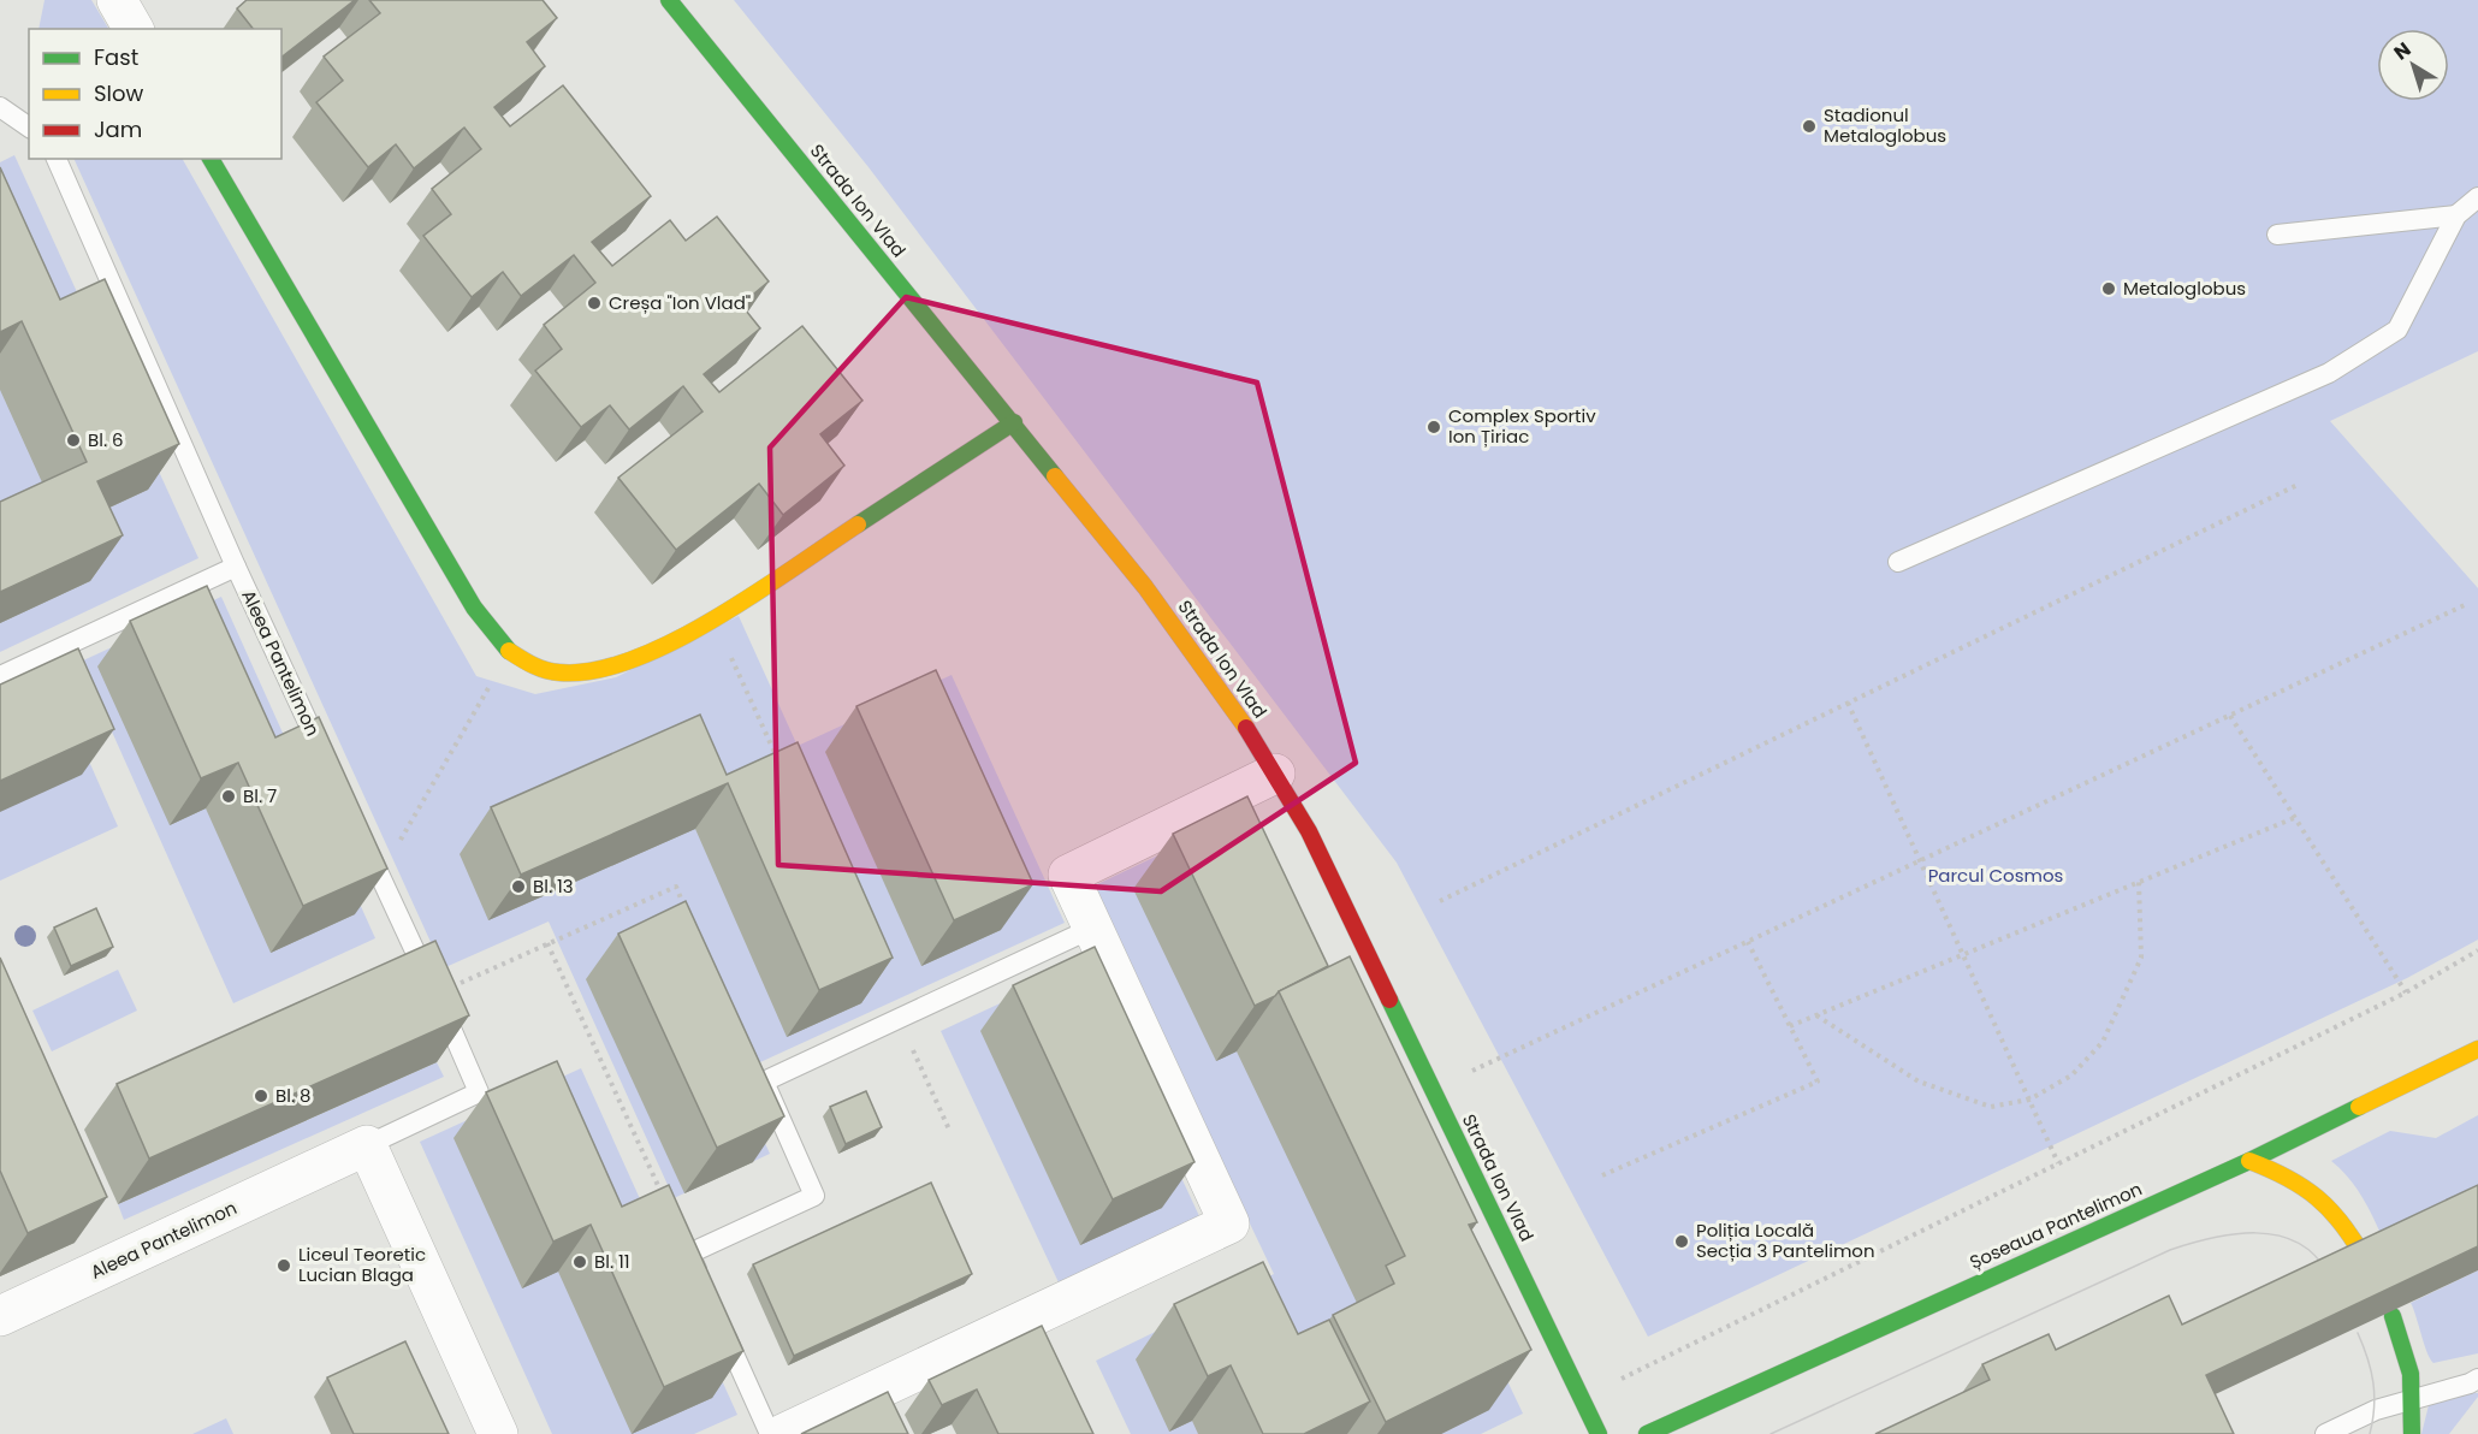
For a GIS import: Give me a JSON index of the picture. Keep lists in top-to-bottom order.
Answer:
{
  "streets": {
    "street": ["Strada Ion Vlad", "Aleea Pantelimon", "Șoseaua Pantelimon"]
  },
  "parks": ["Parcul Cosmos"],
  "places": [
    "Stadionul Metaloglobus",
    "Metaloglobus",
    "Creșa \"Ion Vlad\"",
    "Complex Sportiv Ion Țiriac",
    "Bl. 6",
    "Bl. 7",
    "Bl. 13",
    "Bl. 8",
    "Poliția Locală Secția 3 Pantelimon",
    "Bl. 11",
    "Liceul Teoretic Lucian Blaga"
  ],
  "legend": ["Fast", "Slow", "Jam"],
  "north": "top left"
}
